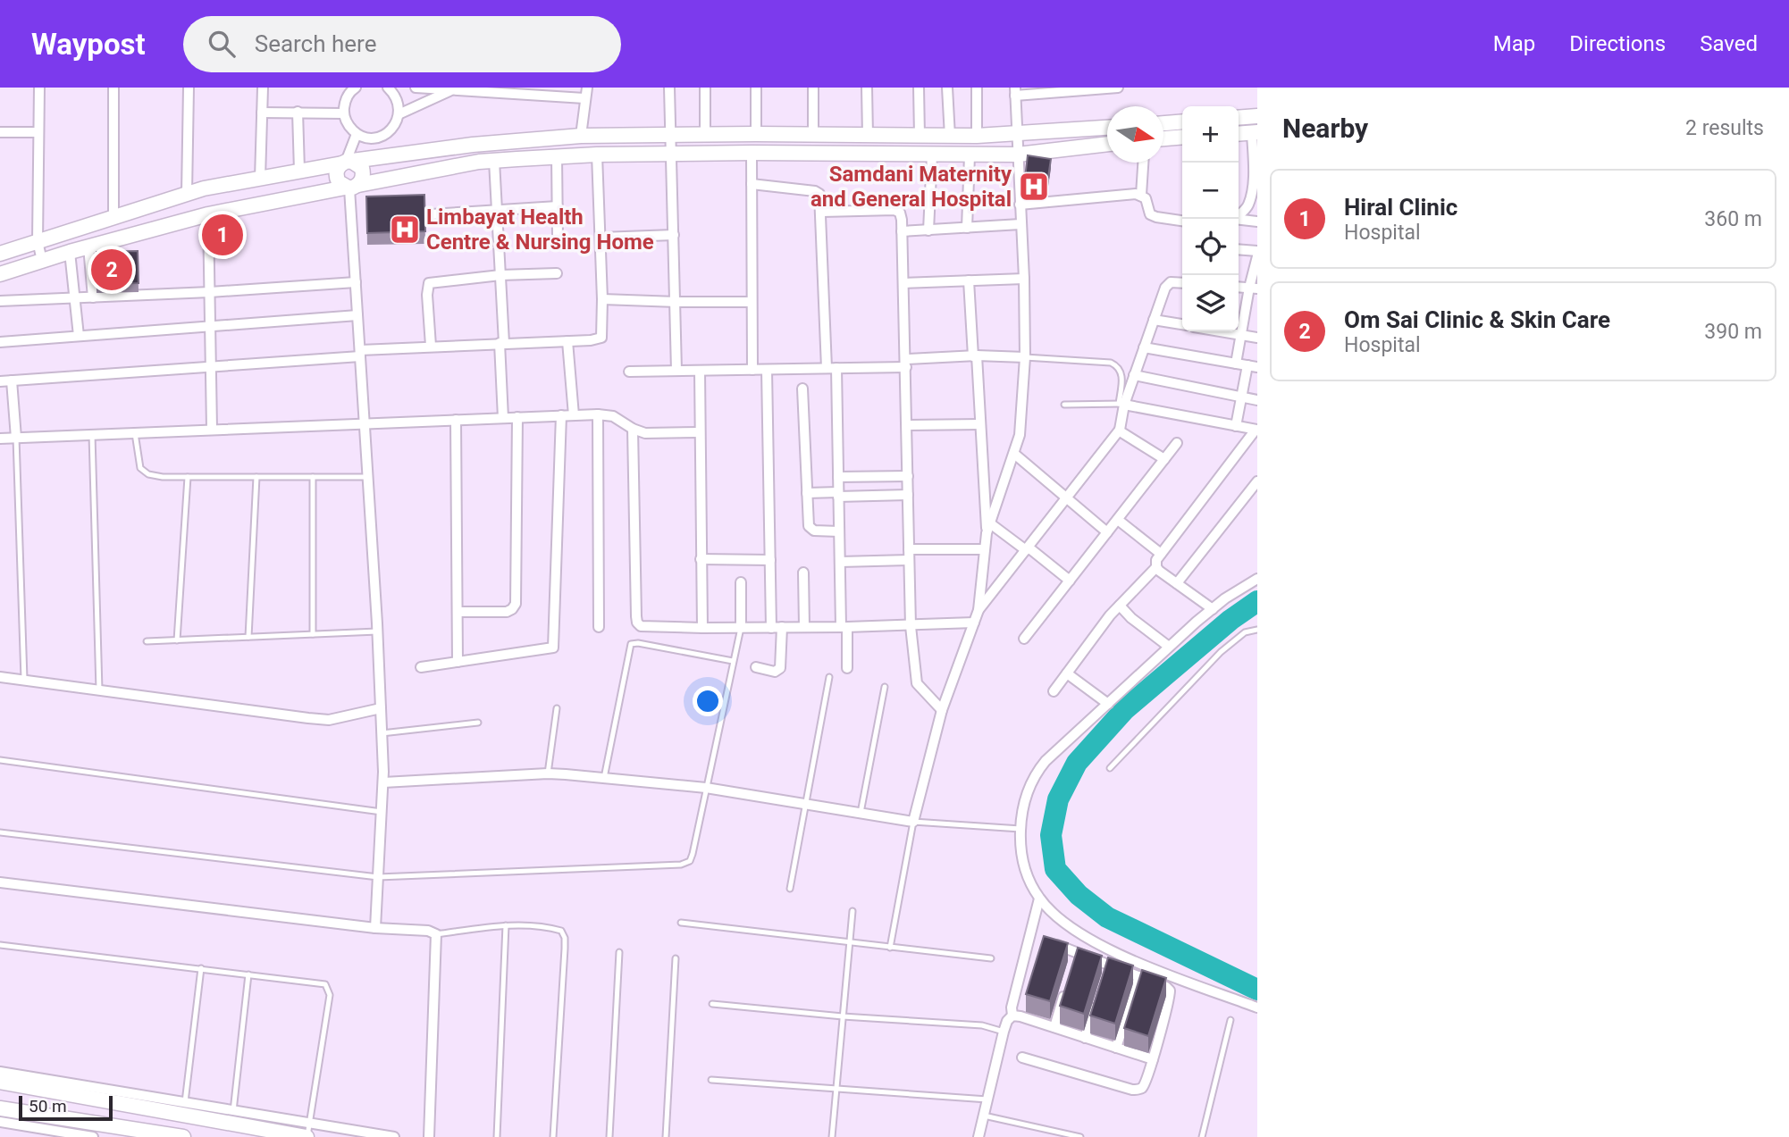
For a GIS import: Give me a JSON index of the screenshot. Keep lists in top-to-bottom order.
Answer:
{
  "places": {
    "hospital": ["Samdani Maternity and General Hospital", "Limbayat Health Centre & Nursing Home"]
  },
  "scale_bar": "50 m",
  "north": "right",
  "page": {
    "header": "Waypost",
    "search": "Search here",
    "nav": ["Map", "Directions", "Saved"],
    "heading": ["Nearby", "2 results"],
    "map_buttons": ["+", "−"],
    "list": [
      {
        "mark": "1",
        "name": "Hiral Clinic",
        "note": "Hospital",
        "value": "360 m"
      },
      {
        "mark": "2",
        "name": "Om Sai Clinic & Skin Care",
        "note": "Hospital",
        "value": "390 m"
      }
    ],
    "pins": ["1", "2"],
    "scale": "50 m"
  }
}
